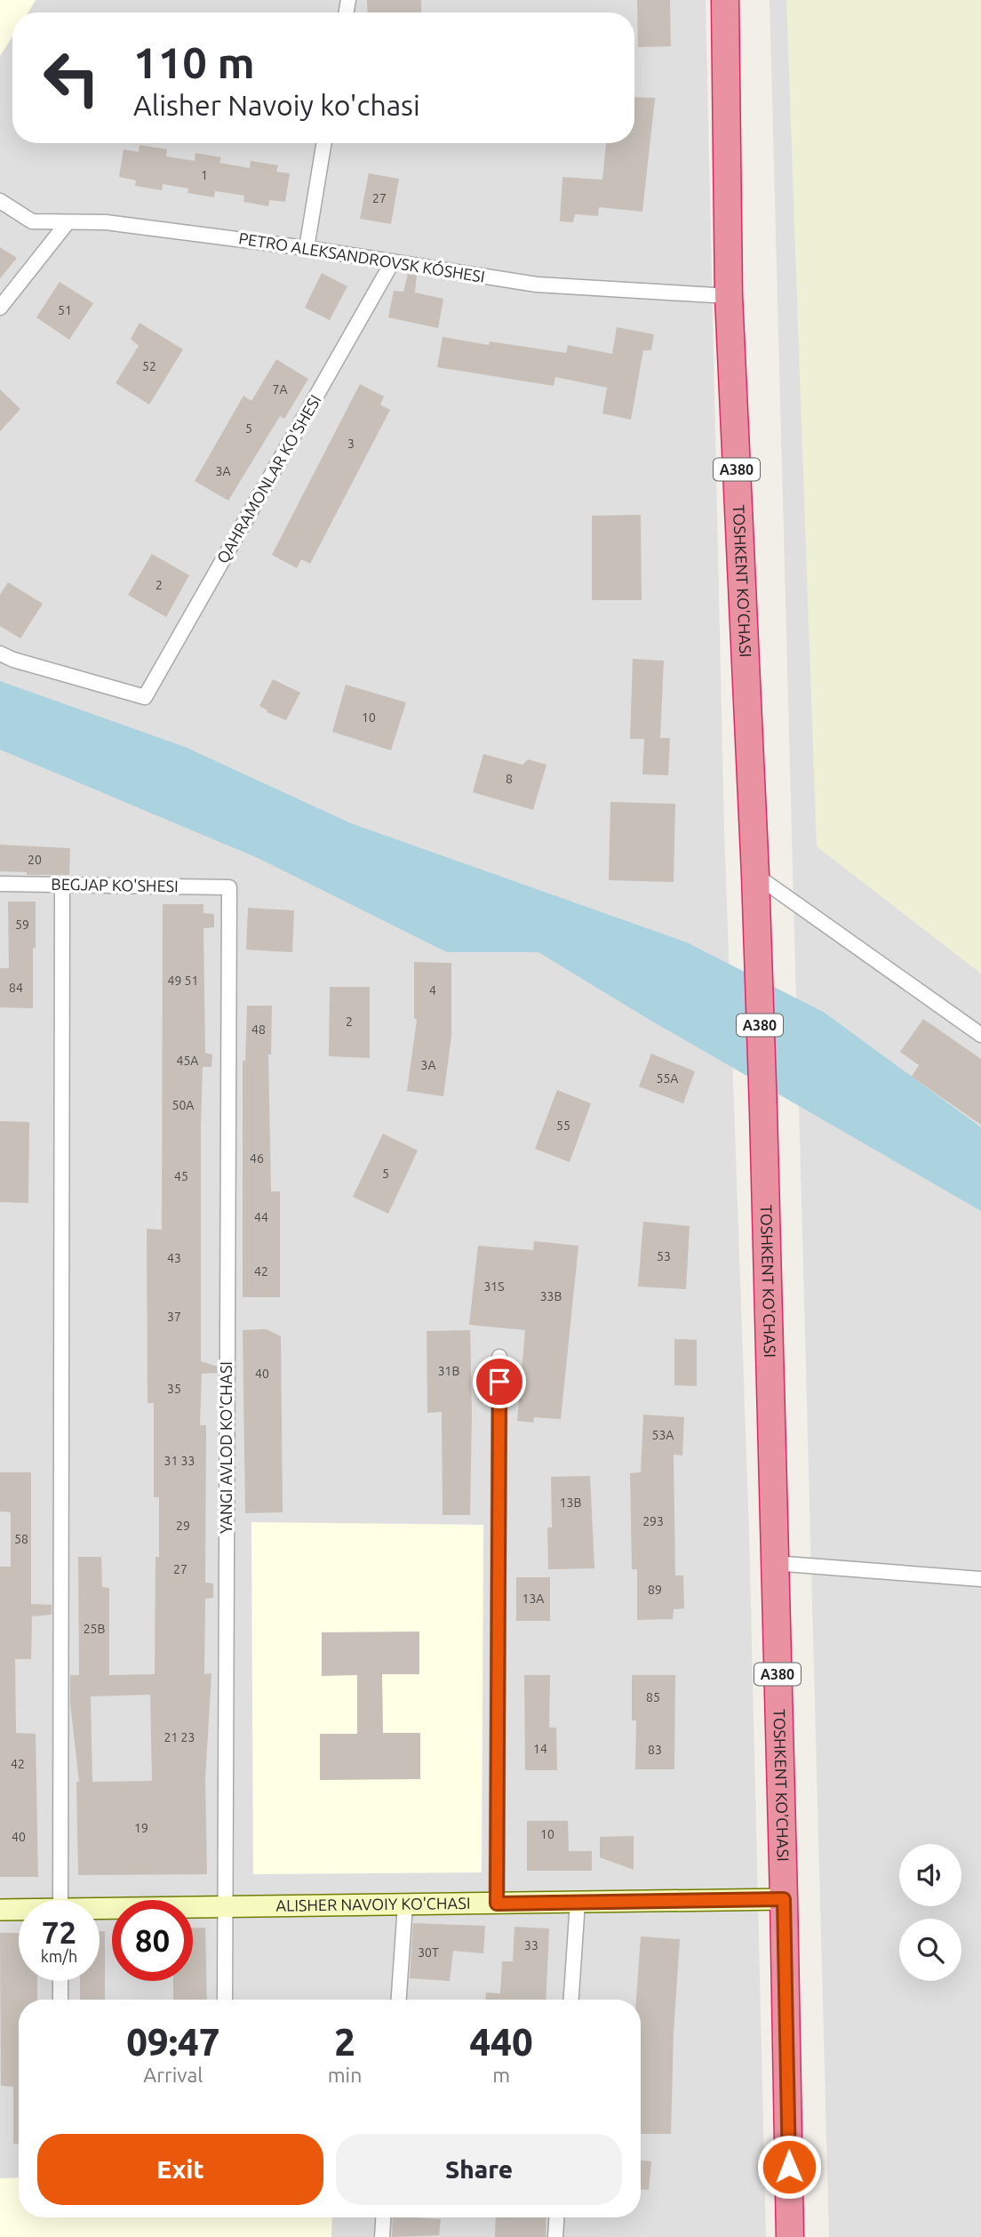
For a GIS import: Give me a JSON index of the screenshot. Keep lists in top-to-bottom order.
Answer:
{
  "streets": {
    "highway": ["A380", "TOSHKENT KO'CHASI"],
    "street": [
      "PETRO ALEKSANDROVSK KÓSHESI",
      "QAHRAMONLAR KO'SHESI",
      "BEGJAP KO'SHESI",
      "YANGI AVLOD KO'CHASI",
      "ALISHER NAVOIY KO'CHASI"
    ]
  },
  "crossings": [
    ["PETRO ALEKSANDROVSK KÓSHESI", "QAHRAMONLAR KO'SHESI"],
    ["PETRO ALEKSANDROVSK KÓSHESI", "TOSHKENT KO'CHASI"],
    ["TOSHKENT KO'CHASI", "ALISHER NAVOIY KO'CHASI"],
    ["BEGJAP KO'SHESI", "YANGI AVLOD KO'CHASI"],
    ["YANGI AVLOD KO'CHASI", "ALISHER NAVOIY KO'CHASI"]
  ],
  "house_numbers": [
    "1",
    "27",
    "51",
    "52",
    "7A",
    "5",
    "3",
    "3A",
    "2",
    "10",
    "8",
    "20",
    "59",
    "49 51",
    "84",
    "4",
    "2",
    "48",
    "45A",
    "3A",
    "55A",
    "50A",
    "55",
    "46",
    "5",
    "45",
    "44",
    "53",
    "43",
    "42",
    "31S",
    "33B",
    "37",
    "31B",
    "40",
    "35",
    "53A",
    "31 33",
    "13B",
    "293",
    "29",
    "58",
    "27",
    "89",
    "13A",
    "25B",
    "85",
    "21 23",
    "14",
    "83",
    "42",
    "19",
    "10",
    "40",
    "33",
    "30T"
  ],
  "page": {
    "turn": ["110 m", "Alisher Navoiy ko'chasi"],
    "speed": "72 km/h",
    "limit": "80",
    "eta": [
      "09:47",
      "Arrival",
      "2",
      "min",
      "440",
      "m"
    ],
    "buttons": ["Exit", "Share"]
  }
}
